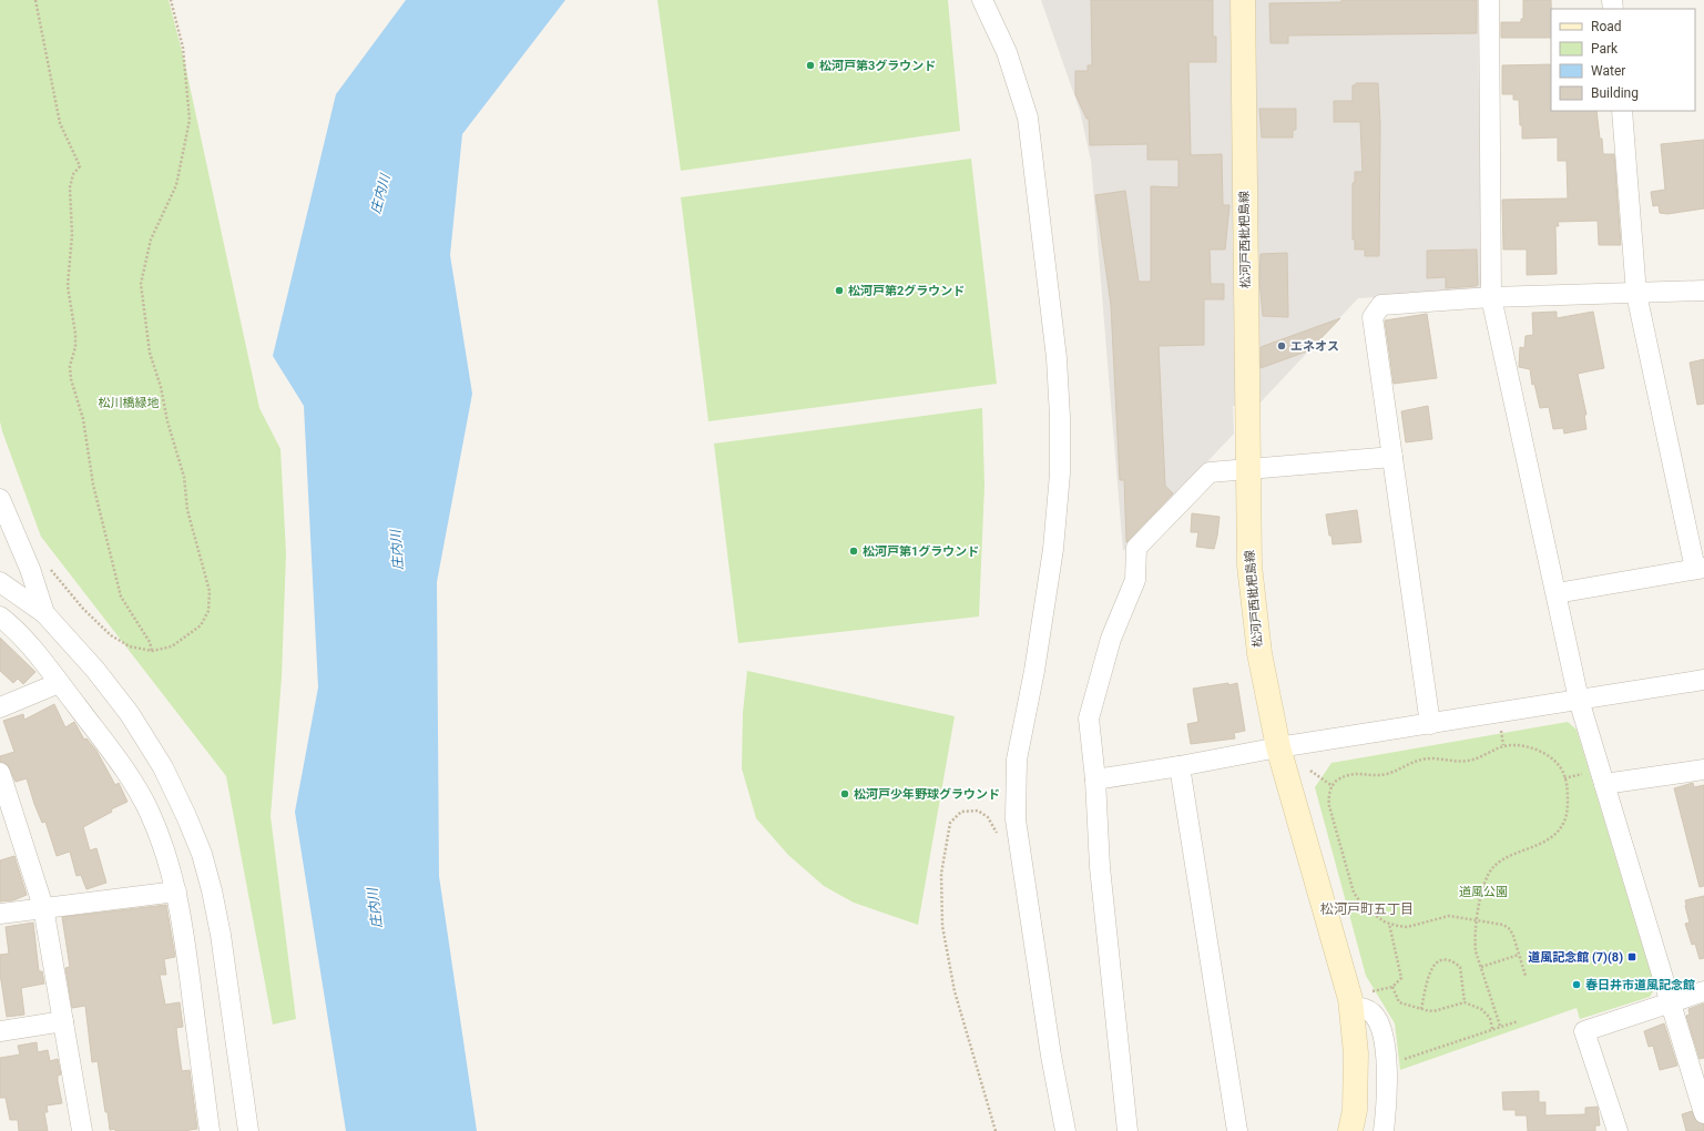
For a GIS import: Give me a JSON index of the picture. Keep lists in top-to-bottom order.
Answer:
{
  "streets": {
    "main road": ["松河戸西枇杷島線"]
  },
  "districts": ["松河戸町五丁目"],
  "water": ["庄内川"],
  "parks": ["松川橋緑地", "道風公園"],
  "places": {
    "other": [
      "松河戸第3グラウンド",
      "松河戸第2グラウンド",
      "エネオス",
      "松河戸第1グラウンド",
      "松河戸少年野球グラウンド",
      "春日井市道風記念館"
    ],
    "transit": ["道風記念館 (7)(8)"]
  },
  "legend": [
    "Road",
    "Park",
    "Water",
    "Building"
  ]
}
